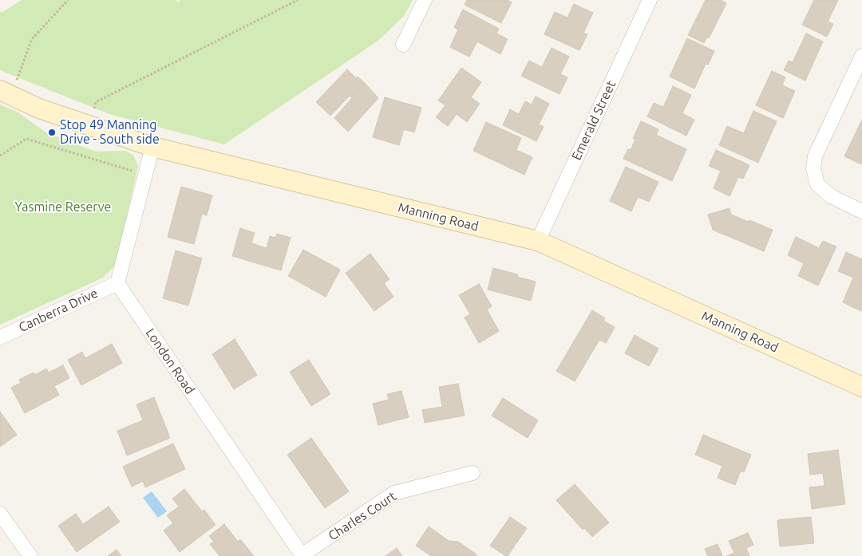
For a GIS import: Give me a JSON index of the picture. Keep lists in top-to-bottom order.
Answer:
{
  "streets": {
    "street": [
      "Emerald Street",
      "Manning Road",
      "Canberra Drive",
      "London Road",
      "Charles Court"
    ]
  },
  "crossings": [
    ["Emerald Street", "Manning Road"],
    ["Canberra Drive", "London Road"],
    ["London Road", "Charles Court"]
  ],
  "parks": ["Yasmine Reserve"],
  "places": ["Stop 49 Manning Drive - South side"]
}
